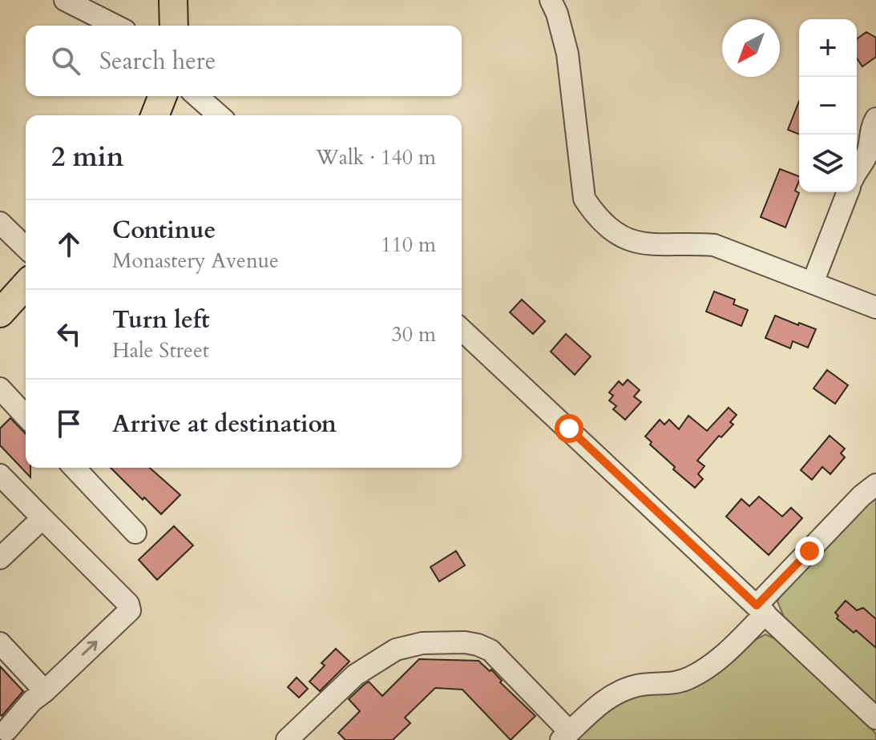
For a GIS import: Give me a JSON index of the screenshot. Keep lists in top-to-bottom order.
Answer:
{
  "north": "bottom left",
  "page": {
    "map_buttons": ["+", "−"],
    "search": "Search here",
    "heading": ["2 min", "Walk · 140 m"],
    "list": [
      ["Continue", "Monastery Avenue", "110 m"],
      ["Turn left", "Hale Street", "30 m"],
      "Arrive at destination"
    ]
  }
}
